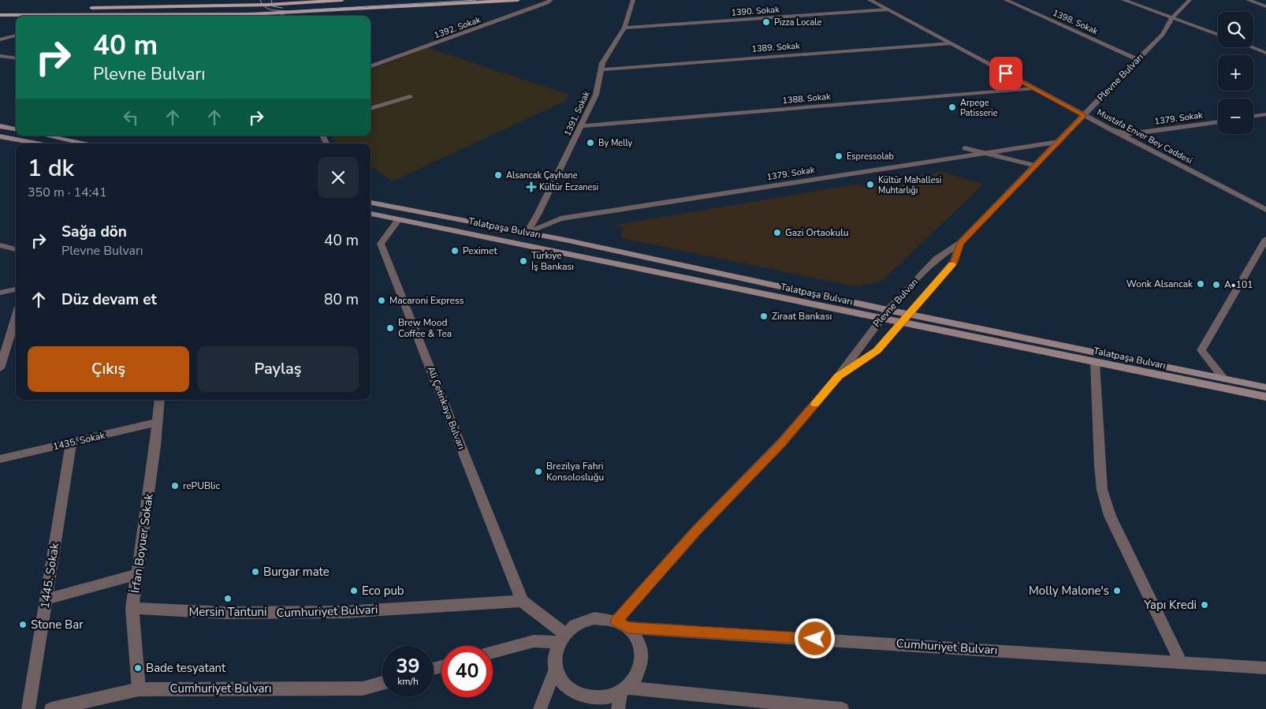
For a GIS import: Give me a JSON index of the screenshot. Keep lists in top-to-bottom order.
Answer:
{
  "streets": {
    "main road": ["Talatpaşa Bulvarı"],
    "street": [
      "1390. Sokak",
      "1398. Sokak",
      "1392. Sokak",
      "1389. Sokak",
      "Plevne Bulvarı",
      "1388. Sokak",
      "1391. Sokak",
      "1379. Sokak",
      "Mustafa Enver Bey Caddesi",
      "Ali Çetinkaya Bulvarı",
      "1435. Sokak",
      "İrfan Boyuer Sokak",
      "1445. Sokak",
      "Cumhuriyet Bulvari",
      "Cumhuriyet Bulvarı"
    ]
  },
  "crossings": [
    ["1390. Sokak", "1391. Sokak"],
    ["1390. Sokak", "Mustafa Enver Bey Caddesi"],
    ["1398. Sokak", "Plevne Bulvarı"],
    ["1389. Sokak", "1391. Sokak"],
    ["1389. Sokak", "Mustafa Enver Bey Caddesi"],
    ["Plevne Bulvarı", "1379. Sokak"],
    ["Plevne Bulvarı", "Mustafa Enver Bey Caddesi"],
    ["Plevne Bulvarı", "Talatpaşa Bulvarı"],
    ["Plevne Bulvarı", "Cumhuriyet Bulvarı"],
    ["1388. Sokak", "1391. Sokak"],
    ["1388. Sokak", "Mustafa Enver Bey Caddesi"],
    ["1391. Sokak", "1379. Sokak"],
    ["1391. Sokak", "Talatpaşa Bulvarı"],
    ["1379. Sokak", "Mustafa Enver Bey Caddesi"],
    ["1379. Sokak", "Talatpaşa Bulvarı"],
    ["Talatpaşa Bulvarı", "Ali Çetinkaya Bulvarı"],
    ["Ali Çetinkaya Bulvarı", "Cumhuriyet Bulvari"],
    ["1435. Sokak", "İrfan Boyuer Sokak"],
    ["1435. Sokak", "1445. Sokak"],
    ["İrfan Boyuer Sokak", "Cumhuriyet Bulvari"],
    ["İrfan Boyuer Sokak", "Cumhuriyet Bulvarı"]
  ],
  "places": {
    "other": [
      "Pizza Locale",
      "Arpege Patisserie",
      "By Melly",
      "Espressolab",
      "Alsancak Çayhane",
      "Kültür Mahallesi Muhtarlığı",
      "Gazi Ortaokulu",
      "Peximet",
      "Türkiye İş Bankası",
      "Wonk Alsancak",
      "A•101",
      "Macaroni Express",
      "Ziraat Bankası",
      "Brew Mood Coffee & Tea",
      "Brezilya Fahri Konsolosluğu",
      "rePUBlic",
      "Burgar mate",
      "Eco pub",
      "Molly Malone's",
      "Mersin Tantuni",
      "Yapı Kredi",
      "Stone Bar",
      "Bade tesyatant"
    ],
    "health": ["Kültür Eczanesi"]
  },
  "page": {
    "map_buttons": ["+", "−"],
    "turn": ["40 m", "Plevne Bulvarı"],
    "heading": ["1 dk", "350 m · 14:41"],
    "list": [
      {
        "name": "Sağa dön",
        "note": "Plevne Bulvarı",
        "value": "40 m"
      },
      {
        "name": "Düz devam et",
        "value": "80 m"
      }
    ],
    "buttons": ["Çıkış", "Paylaş"],
    "speed": "39 km/h",
    "limit": "40"
  }
}
